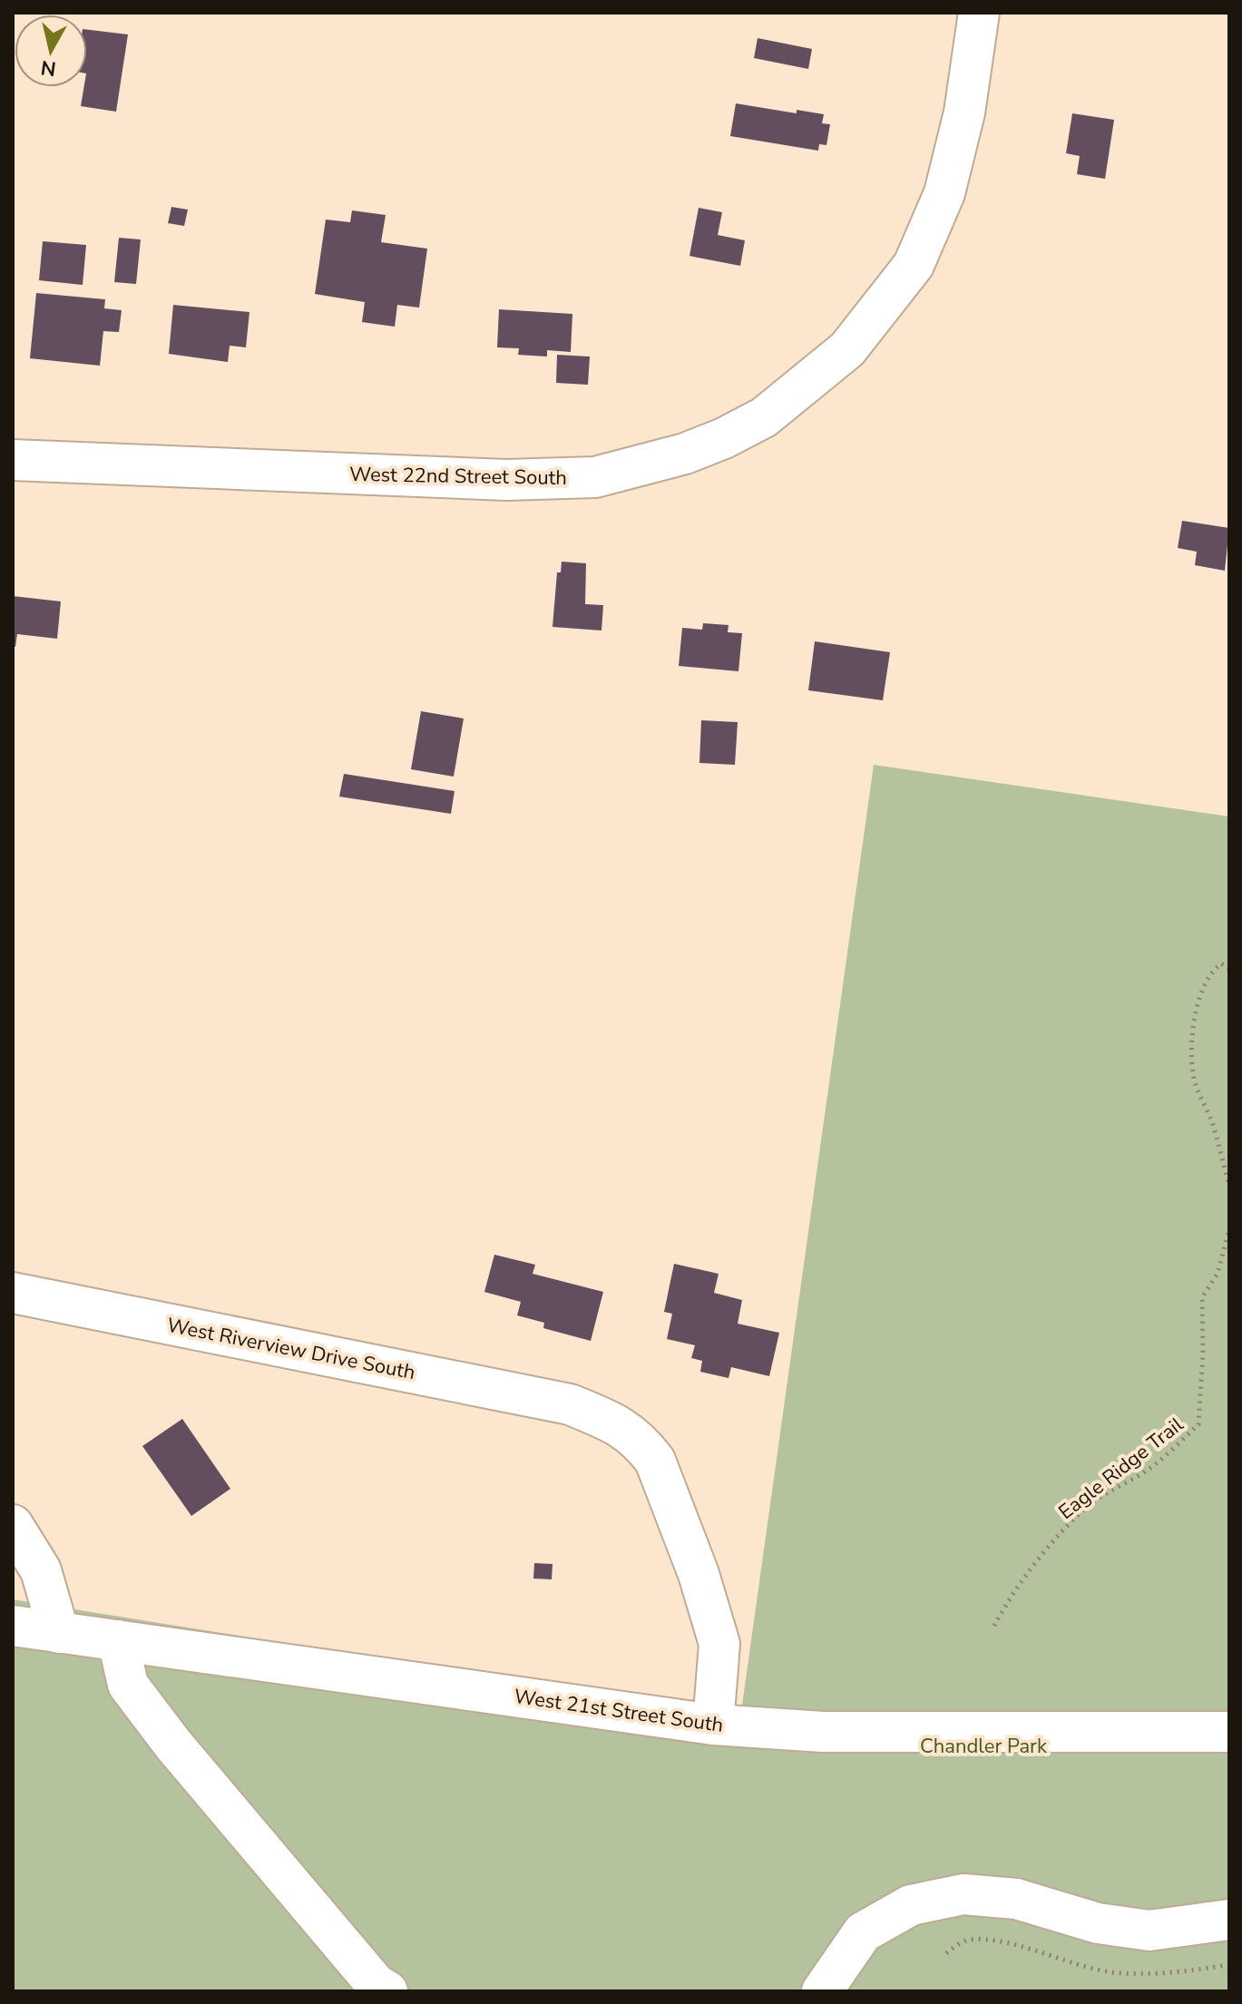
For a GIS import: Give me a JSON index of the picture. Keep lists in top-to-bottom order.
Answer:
{
  "streets": {
    "street": ["West 22nd Street South", "West Riverview Drive South", "West 21st Street South"],
    "path": ["Eagle Ridge Trail"]
  },
  "crossings": [
    ["West Riverview Drive South", "West 21st Street South"]
  ],
  "parks": ["Chandler Park"],
  "north": "bottom"
}
